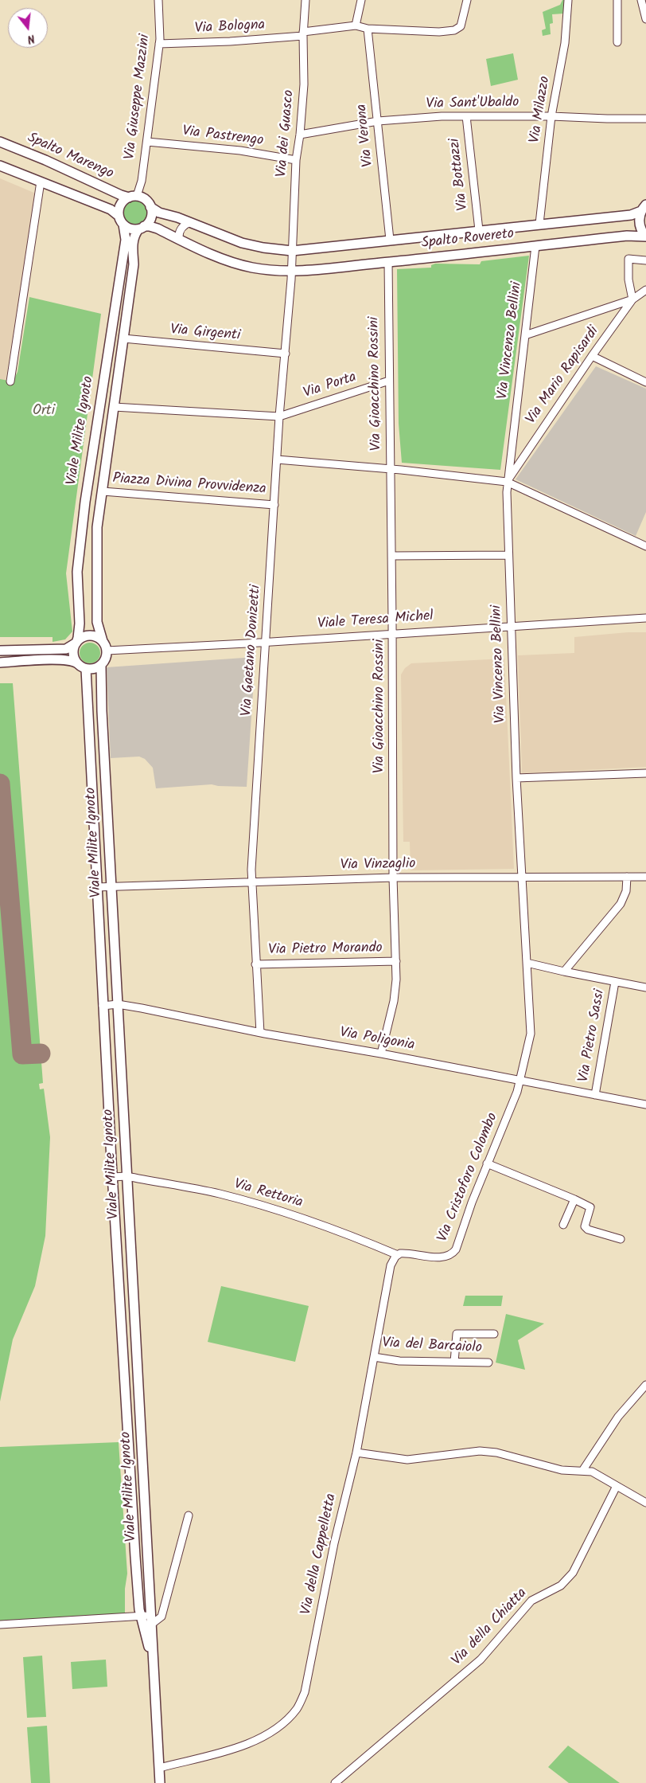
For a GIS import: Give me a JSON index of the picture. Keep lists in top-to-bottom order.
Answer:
{
  "streets": {
    "main road": ["Spalto Marengo", "Spalto Rovereto", "Viale Milite Ignoto"],
    "street": [
      "Via Bologna",
      "Via Giuseppe Mazzini",
      "Via Sant'Ubaldo",
      "Via Milazzo",
      "Via dei Guasco",
      "Via Verona",
      "Via Pastrengo",
      "Via Bottazzi",
      "Via Girgenti",
      "Via Vincenzo Bellini",
      "Via Mario Rapisardi",
      "Via Gioacchino Rossini",
      "Via Porta",
      "Piazza Divina Provvidenza",
      "Viale Teresa Michel",
      "Via Gaetano Donizetti",
      "Via Vinzaglio",
      "Via Pietro Morando",
      "Via Pietro Sassi",
      "Via Poligonia",
      "Via Cristoforo Colombo",
      "Via Rettoria",
      "Via del Barcaiolo",
      "Via della Cappelletta",
      "Via della Chiatta"
    ]
  },
  "crossings": [
    ["Via Bologna", "Via Giuseppe Mazzini"],
    ["Via Bologna", "Via dei Guasco"],
    ["Via Giuseppe Mazzini", "Via Pastrengo"],
    ["Via Giuseppe Mazzini", "Spalto Marengo"],
    ["Via Giuseppe Mazzini", "Viale Milite Ignoto"],
    ["Via Sant'Ubaldo", "Via Milazzo"],
    ["Via Sant'Ubaldo", "Via dei Guasco"],
    ["Via Sant'Ubaldo", "Via Verona"],
    ["Via Sant'Ubaldo", "Via Bottazzi"],
    ["Via Milazzo", "Spalto Rovereto"],
    ["Via dei Guasco", "Via Pastrengo"],
    ["Via dei Guasco", "Spalto Rovereto"],
    ["Via dei Guasco", "Via Gaetano Donizetti"],
    ["Via Verona", "Spalto Rovereto"],
    ["Spalto Marengo", "Viale Milite Ignoto"],
    ["Via Bottazzi", "Spalto Rovereto"],
    ["Spalto Rovereto", "Via Vincenzo Bellini"],
    ["Spalto Rovereto", "Via Gioacchino Rossini"],
    ["Spalto Rovereto", "Via Gaetano Donizetti"],
    ["Via Girgenti", "Viale Milite Ignoto"],
    ["Via Girgenti", "Via Gaetano Donizetti"],
    ["Via Vincenzo Bellini", "Via Mario Rapisardi"],
    ["Via Vincenzo Bellini", "Viale Teresa Michel"],
    ["Via Vincenzo Bellini", "Via Vinzaglio"],
    ["Via Vincenzo Bellini", "Via Poligonia"],
    ["Via Vincenzo Bellini", "Via Cristoforo Colombo"],
    ["Via Gioacchino Rossini", "Via Porta"],
    ["Via Gioacchino Rossini", "Viale Teresa Michel"],
    ["Via Gioacchino Rossini", "Via Vinzaglio"],
    ["Via Gioacchino Rossini", "Via Pietro Morando"],
    ["Via Gioacchino Rossini", "Via Poligonia"],
    ["Via Porta", "Via Gaetano Donizetti"],
    ["Viale Milite Ignoto", "Piazza Divina Provvidenza"],
    ["Viale Milite Ignoto", "Viale Teresa Michel"],
    ["Viale Milite Ignoto", "Via Vinzaglio"],
    ["Viale Milite Ignoto", "Via Poligonia"],
    ["Viale Milite Ignoto", "Via Rettoria"],
    ["Viale Milite Ignoto", "Via della Cappelletta"],
    ["Piazza Divina Provvidenza", "Via Gaetano Donizetti"],
    ["Viale Teresa Michel", "Via Gaetano Donizetti"],
    ["Via Gaetano Donizetti", "Via Vinzaglio"],
    ["Via Gaetano Donizetti", "Via Pietro Morando"],
    ["Via Gaetano Donizetti", "Via Poligonia"],
    ["Via Pietro Sassi", "Via Poligonia"],
    ["Via Poligonia", "Via Cristoforo Colombo"],
    ["Via Cristoforo Colombo", "Via Rettoria"],
    ["Via Cristoforo Colombo", "Via della Cappelletta"],
    ["Via Rettoria", "Via della Cappelletta"],
    ["Via del Barcaiolo", "Via della Cappelletta"]
  ],
  "parks": ["Orti"],
  "north": "bottom"
}
